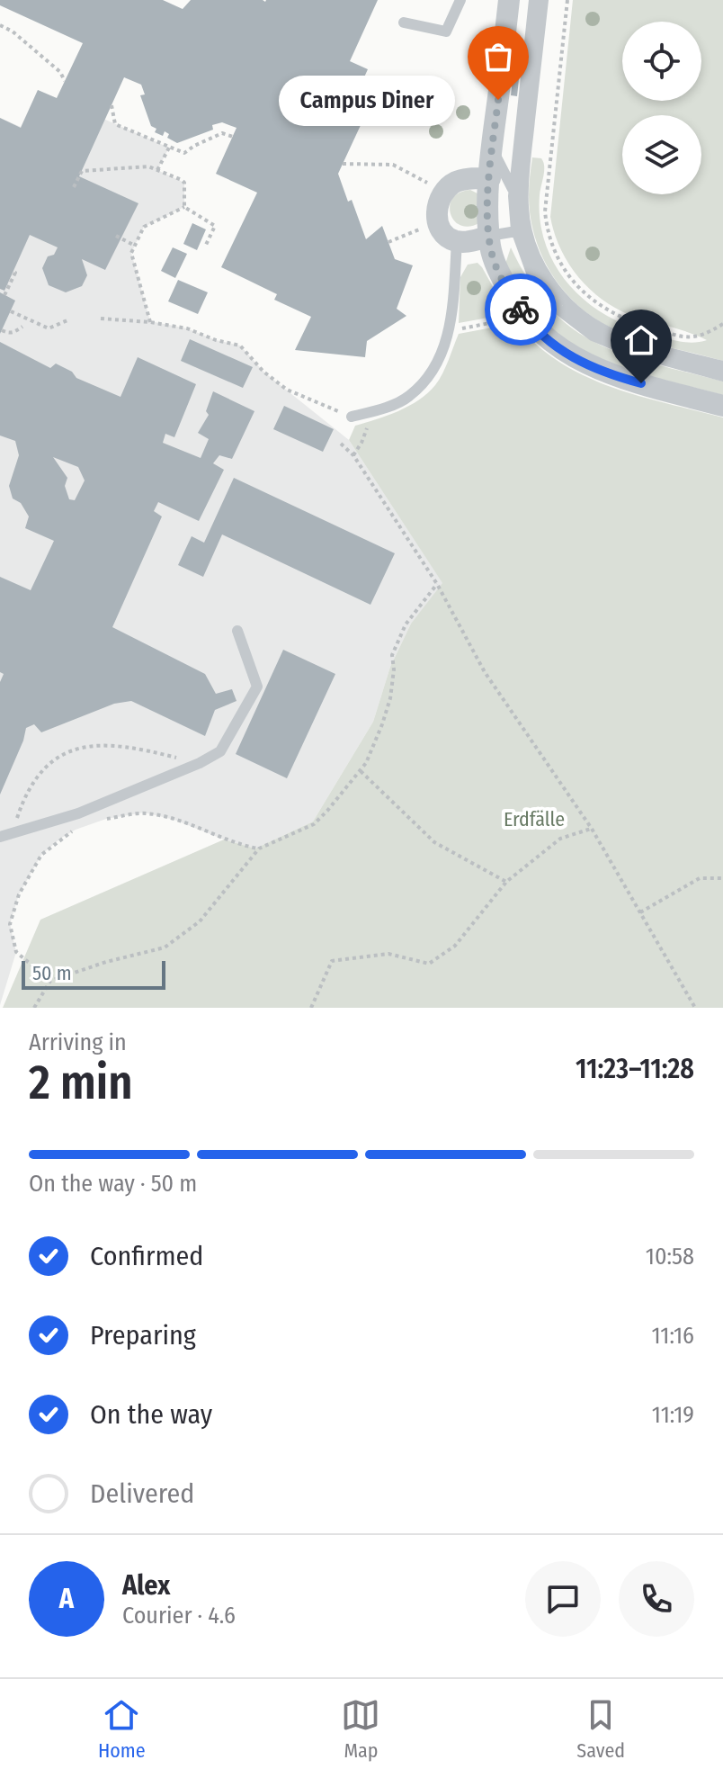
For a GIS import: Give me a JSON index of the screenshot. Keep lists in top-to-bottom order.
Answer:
{
  "parks": ["Erdfälle"],
  "places": ["Campus Diner"],
  "scale_bar": "50 m",
  "page": {
    "bubble": "Campus Diner",
    "scale": "50 m",
    "heading": ["2 min", "Arriving in", "11:23–11:28"],
    "panel": ["Alex", "Courier · 4.6"],
    "bar": "On the way · 50 m",
    "list": [
      ["Confirmed", "10:58"],
      ["Preparing", "11:16"],
      ["On the way", "11:19"],
      "Delivered"
    ],
    "round": "A",
    "tabs": ["Home", "Map", "Saved"]
  }
}
